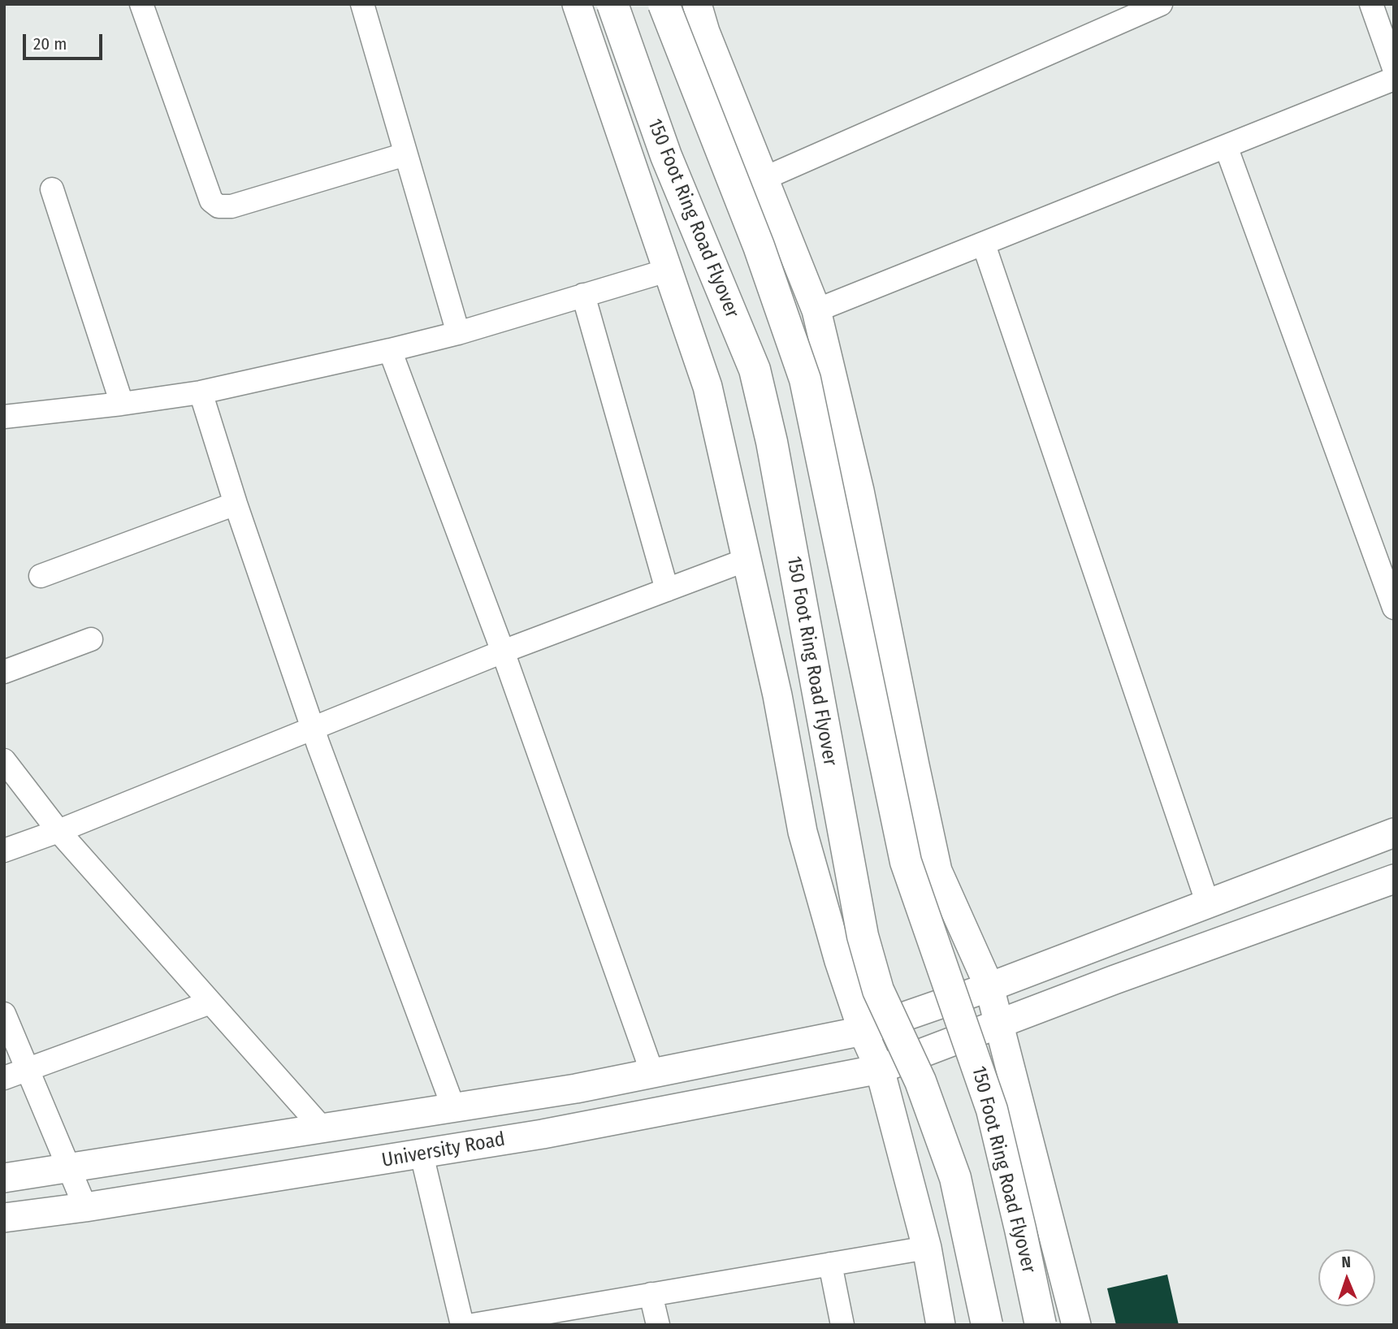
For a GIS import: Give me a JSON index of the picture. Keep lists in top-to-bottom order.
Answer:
{
  "streets": {
    "highway": ["150 Foot Ring Road Flyover"],
    "street": ["University Road"]
  },
  "scale_bar": "20 m",
  "north": "top"
}
